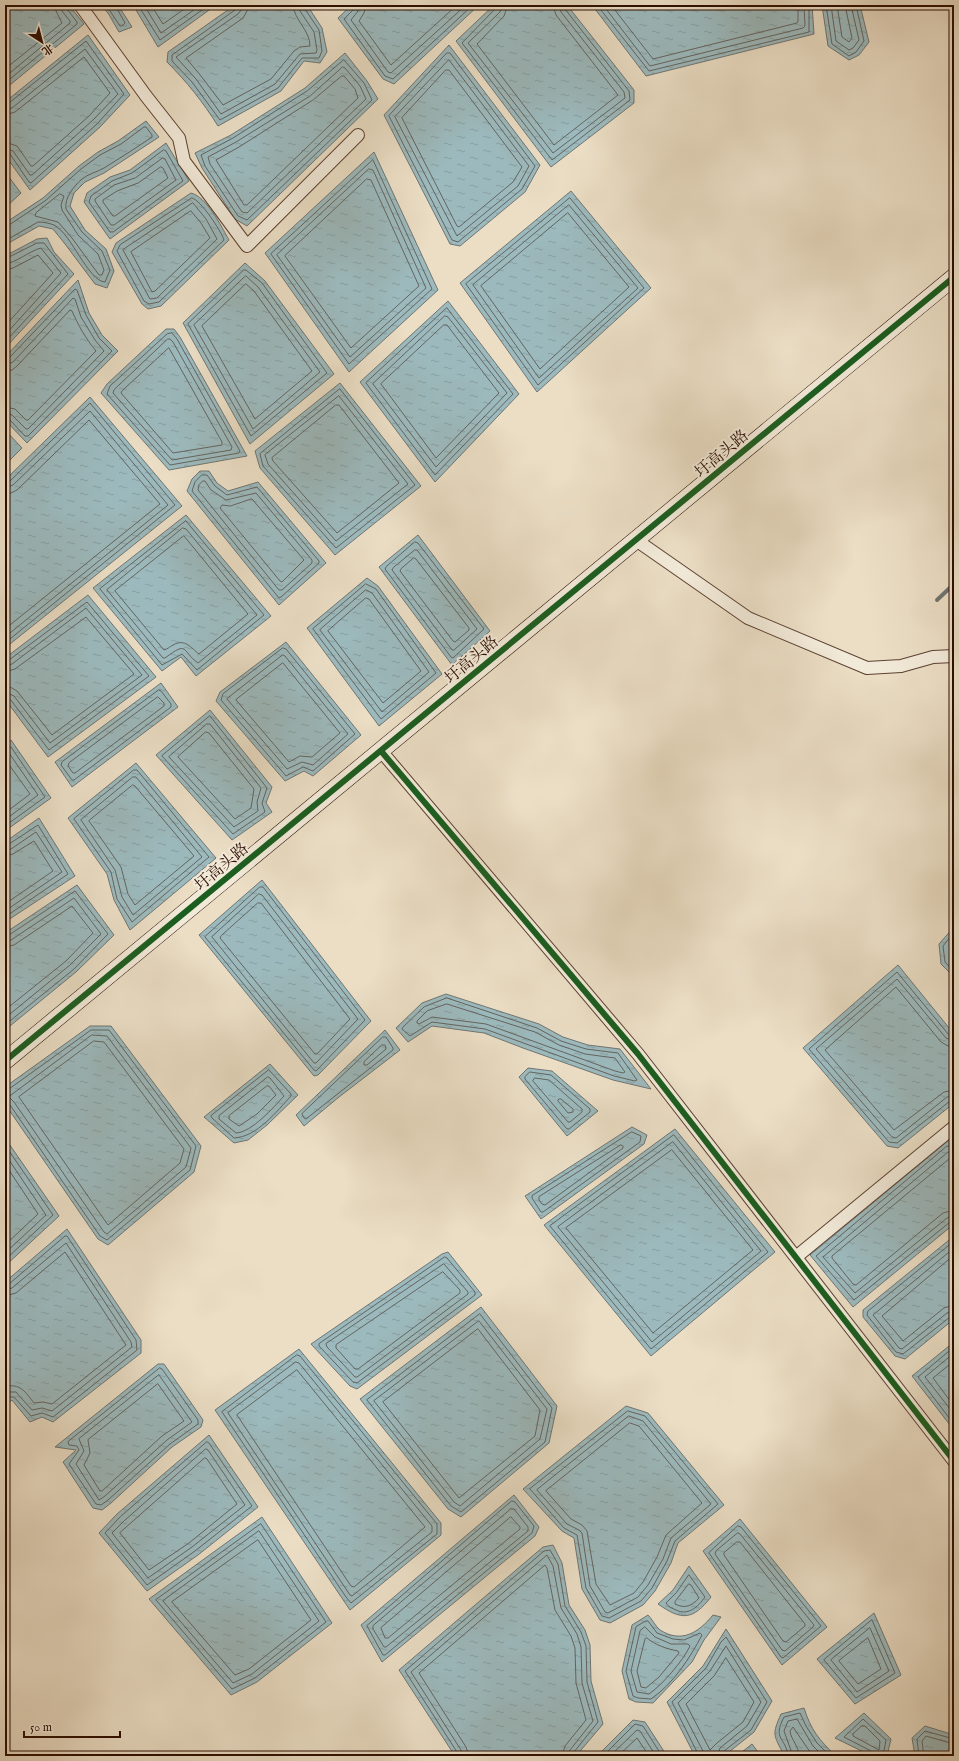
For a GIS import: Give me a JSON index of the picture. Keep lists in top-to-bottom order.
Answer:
{
  "streets": {
    "street": ["圩高头路"]
  },
  "scale_bar": "50 m",
  "north": "bottom right"
}
